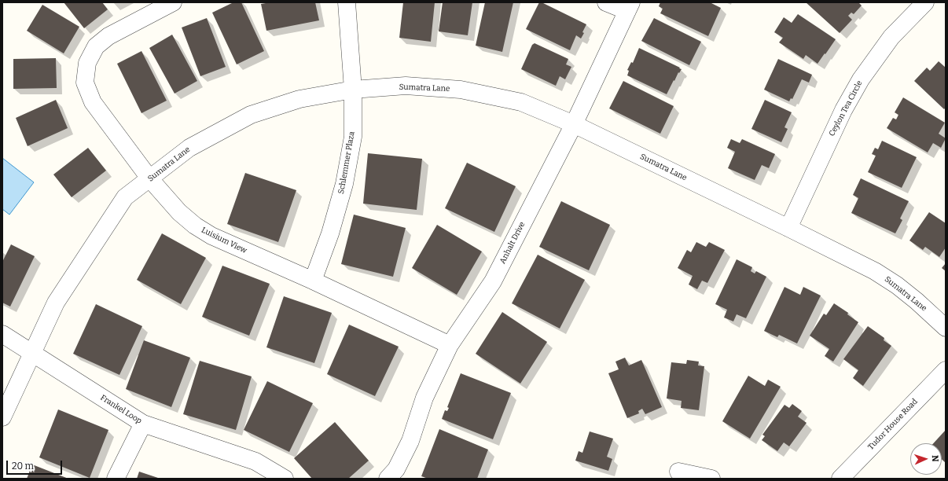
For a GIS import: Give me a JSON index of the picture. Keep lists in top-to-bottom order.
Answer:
{
  "streets": {
    "street": [
      "Sumatra Lane",
      "Ceylon Tea Circle",
      "Schlemmer Plaza",
      "Luisium View",
      "Anhalt Drive",
      "Frankel Loop",
      "Tudor House Road"
    ]
  },
  "crossings": [
    ["Sumatra Lane", "Ceylon Tea Circle"],
    ["Sumatra Lane", "Schlemmer Plaza"],
    ["Sumatra Lane", "Luisium View"],
    ["Sumatra Lane", "Anhalt Drive"],
    ["Sumatra Lane", "Frankel Loop"],
    ["Schlemmer Plaza", "Luisium View"],
    ["Luisium View", "Anhalt Drive"]
  ],
  "scale_bar": "20 m",
  "north": "right"
}
